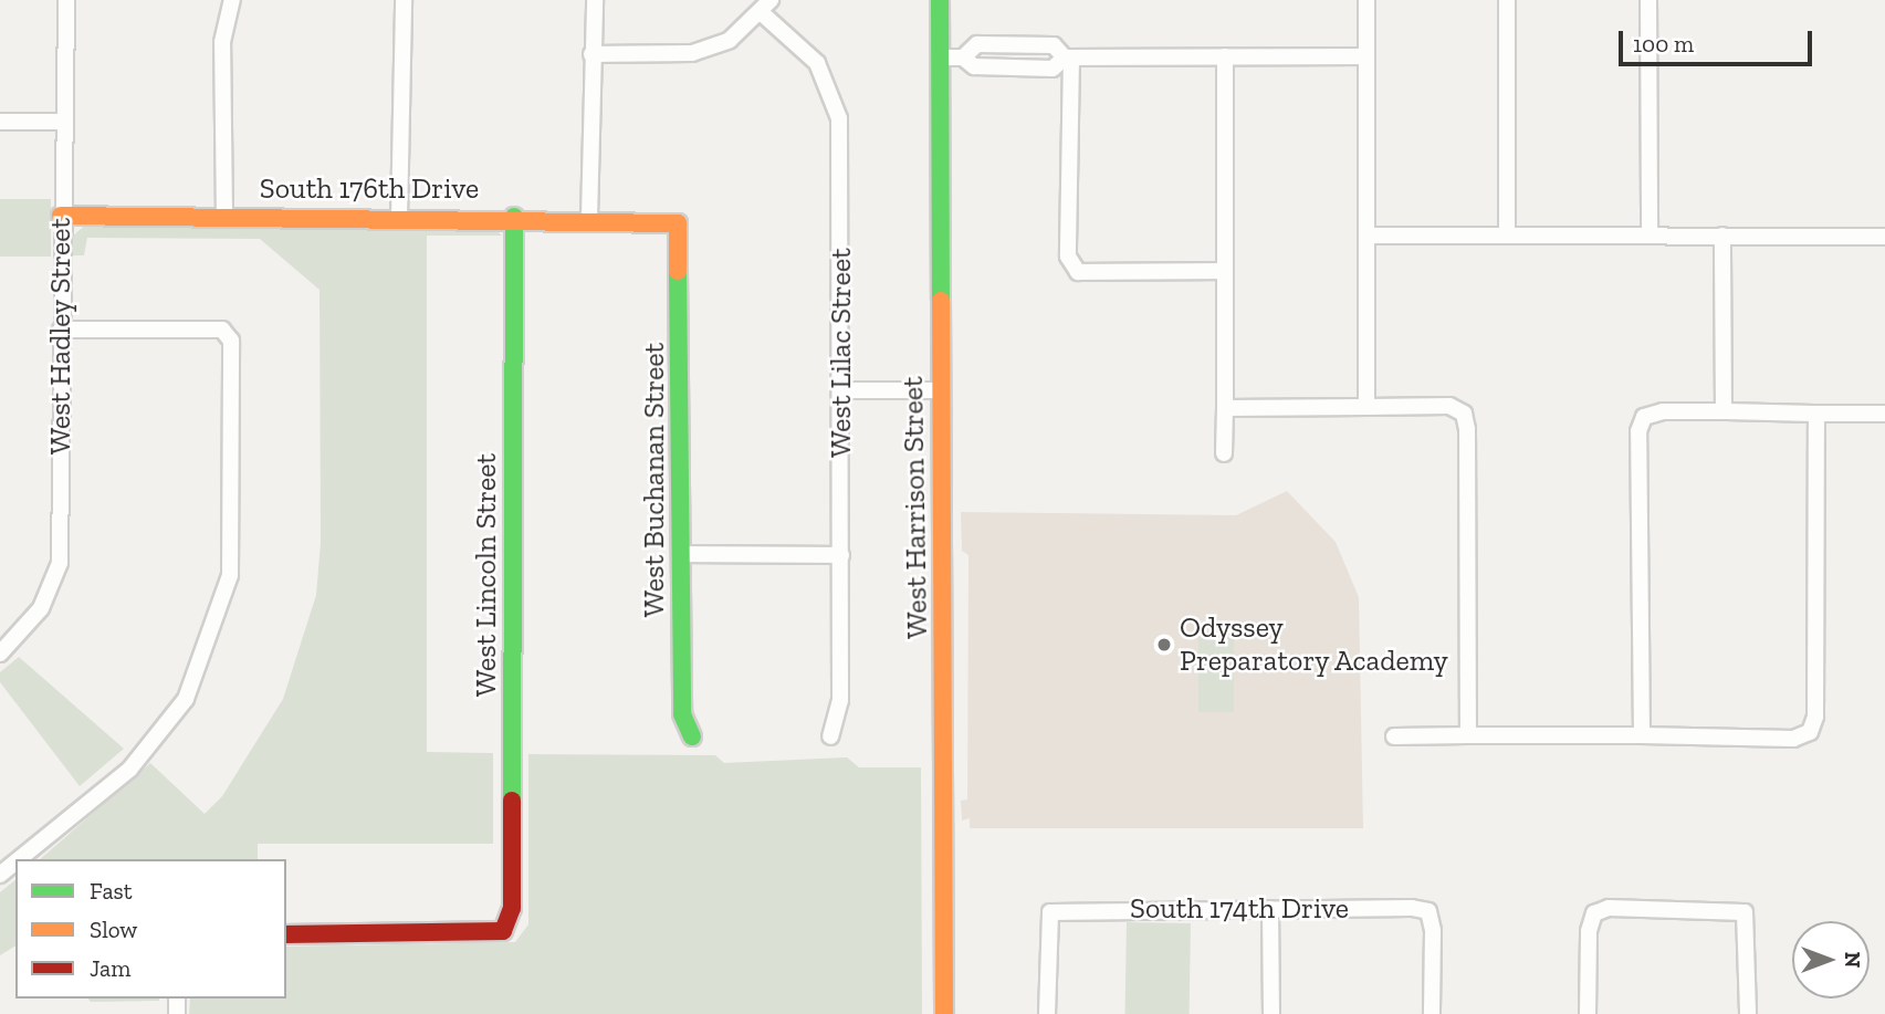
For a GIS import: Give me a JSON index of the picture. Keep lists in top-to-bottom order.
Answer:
{
  "streets": {
    "street": [
      "South 176th Drive",
      "West Hadley Street",
      "West Lilac Street",
      "West Buchanan Street",
      "West Harrison Street",
      "West Lincoln Street",
      "South 174th Drive"
    ]
  },
  "crossings": [
    ["South 176th Drive", "West Hadley Street"],
    ["South 176th Drive", "West Buchanan Street"],
    ["South 176th Drive", "West Lincoln Street"]
  ],
  "places": ["Odyssey Preparatory Academy"],
  "legend": ["Fast", "Slow", "Jam"],
  "scale_bar": "100 m",
  "north": "right"
}
